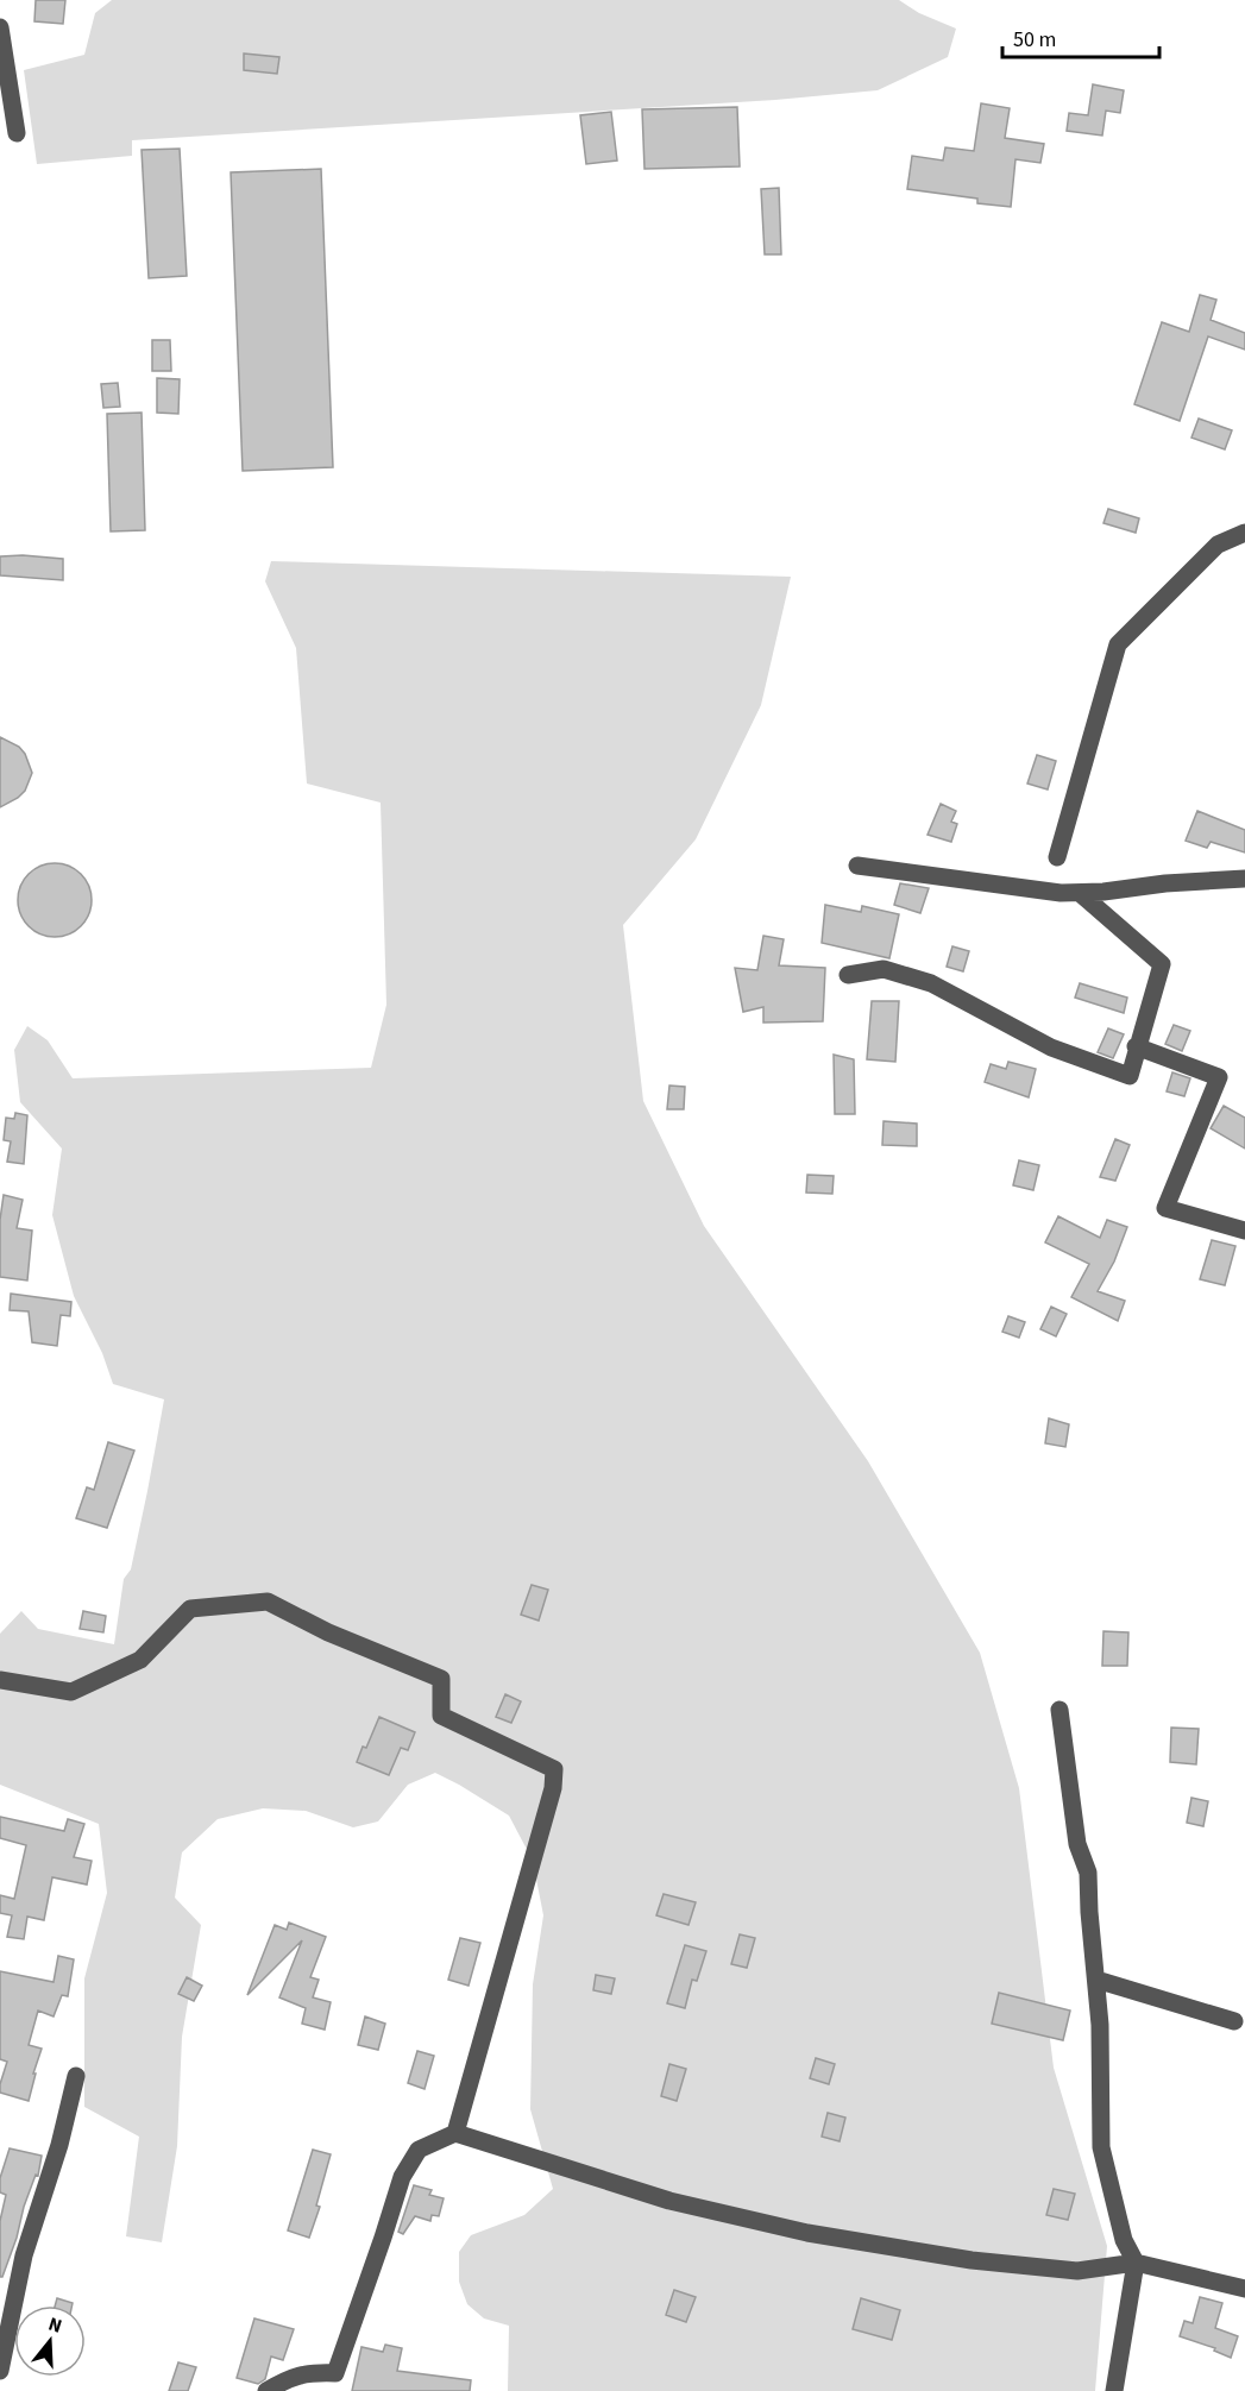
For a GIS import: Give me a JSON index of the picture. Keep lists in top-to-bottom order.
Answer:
{
  "scale_bar": "50 m",
  "north": "top"
}
